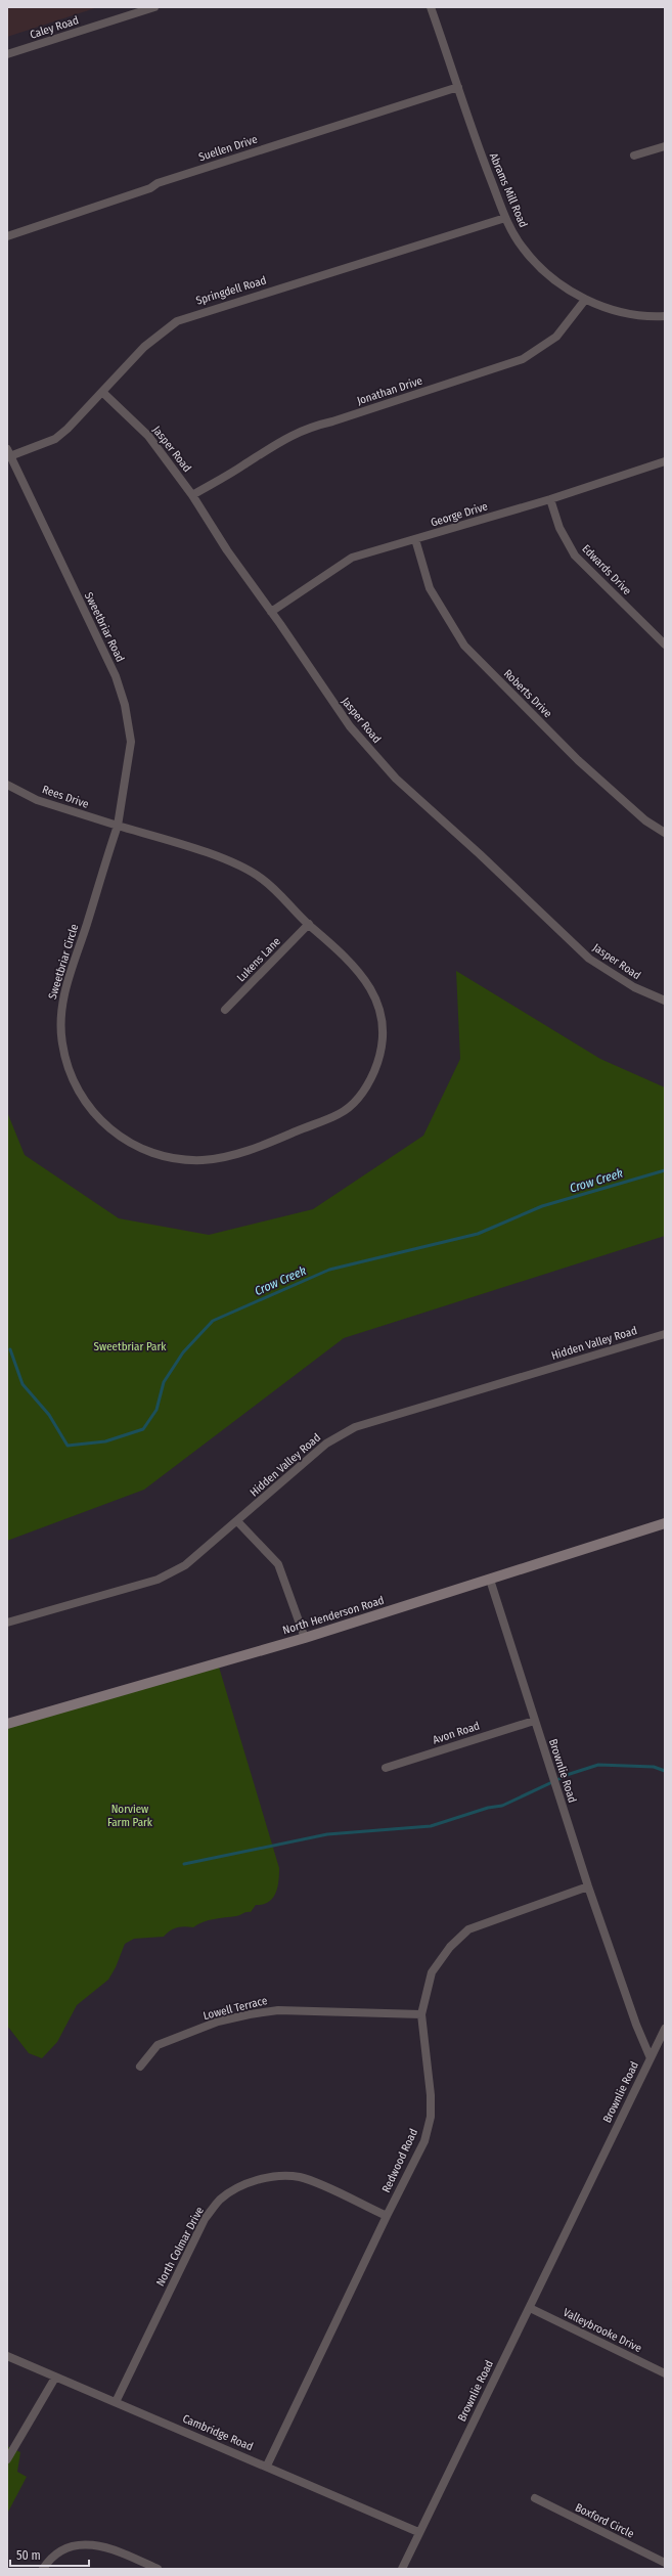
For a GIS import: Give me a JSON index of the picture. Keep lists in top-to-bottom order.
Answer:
{
  "streets": {
    "street": [
      "Caley Road",
      "Suellen Drive",
      "Abrams Mill Road",
      "Springdell Road",
      "Jonathan Drive",
      "Jasper Road",
      "George Drive",
      "Edwards Drive",
      "Sweetbriar Road",
      "Roberts Drive",
      "Rees Drive",
      "Lukens Lane",
      "Sweetbriar Circle",
      "Hidden Valley Road",
      "North Henderson Road",
      "Avon Road",
      "Brownlie Road",
      "Lowell Terrace",
      "Redwood Road",
      "North Colmar Drive",
      "Valleybrooke Drive",
      "Cambridge Road",
      "Boxford Circle"
    ]
  },
  "crossings": [
    ["Suellen Drive", "Abrams Mill Road"],
    ["Abrams Mill Road", "Springdell Road"],
    ["Abrams Mill Road", "Jonathan Drive"],
    ["Springdell Road", "Jasper Road"],
    ["Springdell Road", "Sweetbriar Road"],
    ["Jonathan Drive", "Jasper Road"],
    ["Jasper Road", "George Drive"],
    ["George Drive", "Edwards Drive"],
    ["George Drive", "Roberts Drive"],
    ["Sweetbriar Road", "Rees Drive"],
    ["Sweetbriar Road", "Sweetbriar Circle"],
    ["Rees Drive", "Sweetbriar Circle"],
    ["Lukens Lane", "Sweetbriar Circle"],
    ["North Henderson Road", "Brownlie Road"],
    ["Avon Road", "Brownlie Road"],
    ["Brownlie Road", "Redwood Road"],
    ["Brownlie Road", "Valleybrooke Drive"],
    ["Brownlie Road", "Cambridge Road"],
    ["Lowell Terrace", "Redwood Road"],
    ["Redwood Road", "North Colmar Drive"],
    ["Redwood Road", "Cambridge Road"],
    ["North Colmar Drive", "Cambridge Road"]
  ],
  "water": ["Crow Creek"],
  "parks": ["Sweetbriar Park", "Norview Farm Park"],
  "scale_bar": "50 m"
}
